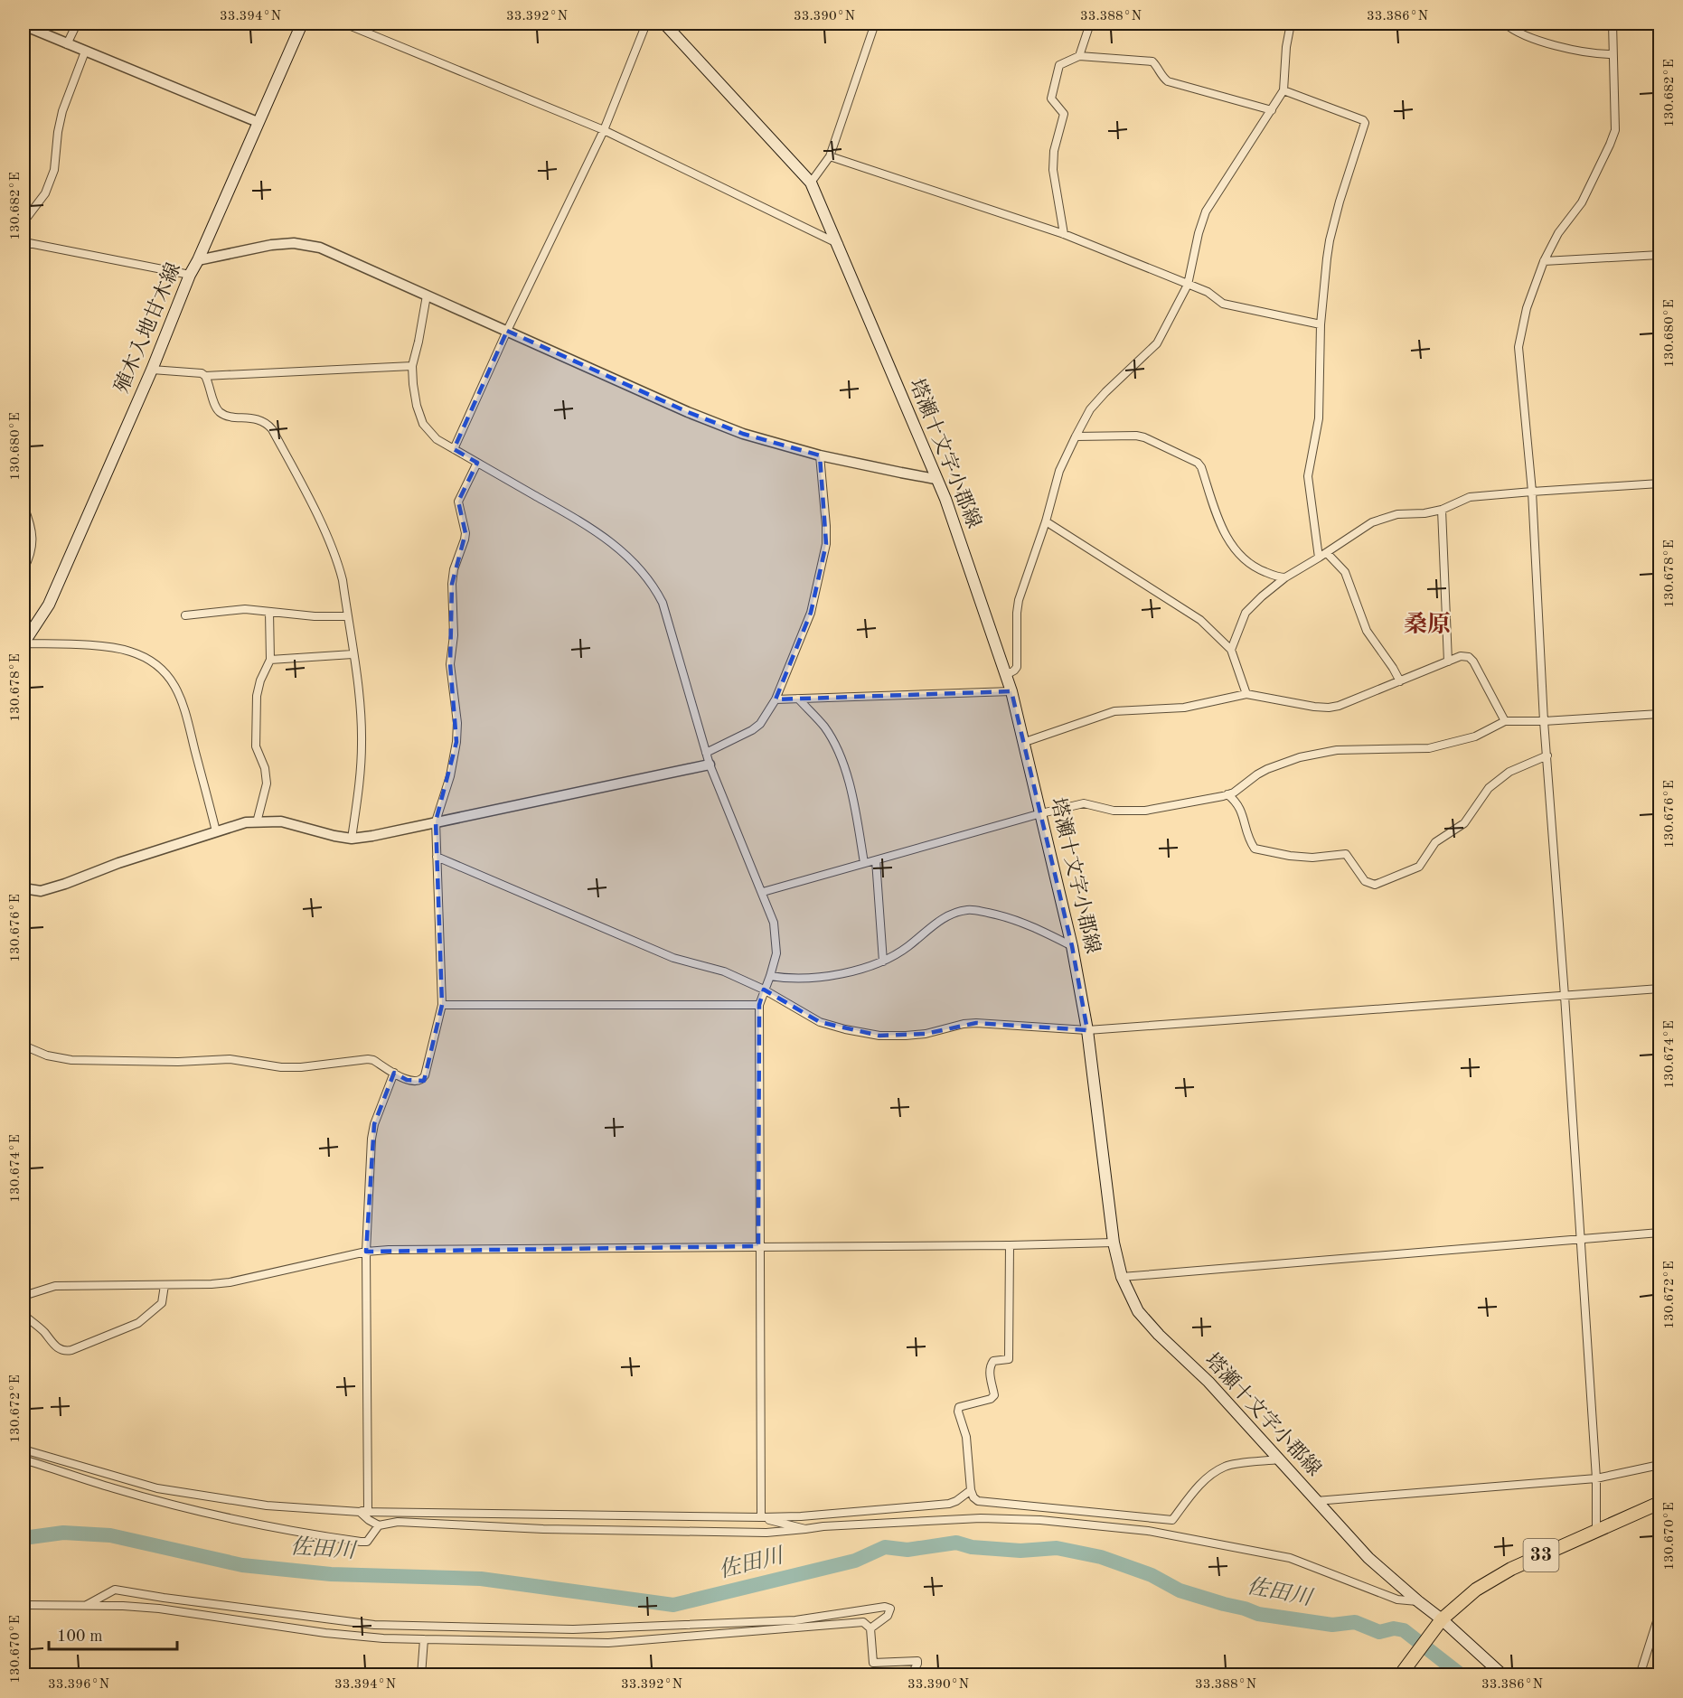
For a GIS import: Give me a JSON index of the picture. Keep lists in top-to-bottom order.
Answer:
{
  "streets": {
    "main road": ["殖木入地甘木線", "塔瀬十文字小郡線", "33"]
  },
  "crossings": [
    ["塔瀬十文字小郡線", "33"]
  ],
  "districts": ["桑原"],
  "water": ["佐田川"],
  "scale_bar": "100 m",
  "coordinates": [
    "33.394°N",
    "33.392°N",
    "33.390°N",
    "33.388°N",
    "33.386°N",
    "130.682°E",
    "130.680°E",
    "130.678°E",
    "130.676°E",
    "130.674°E",
    "130.672°E",
    "130.670°E",
    "33.396°N"
  ]
}
